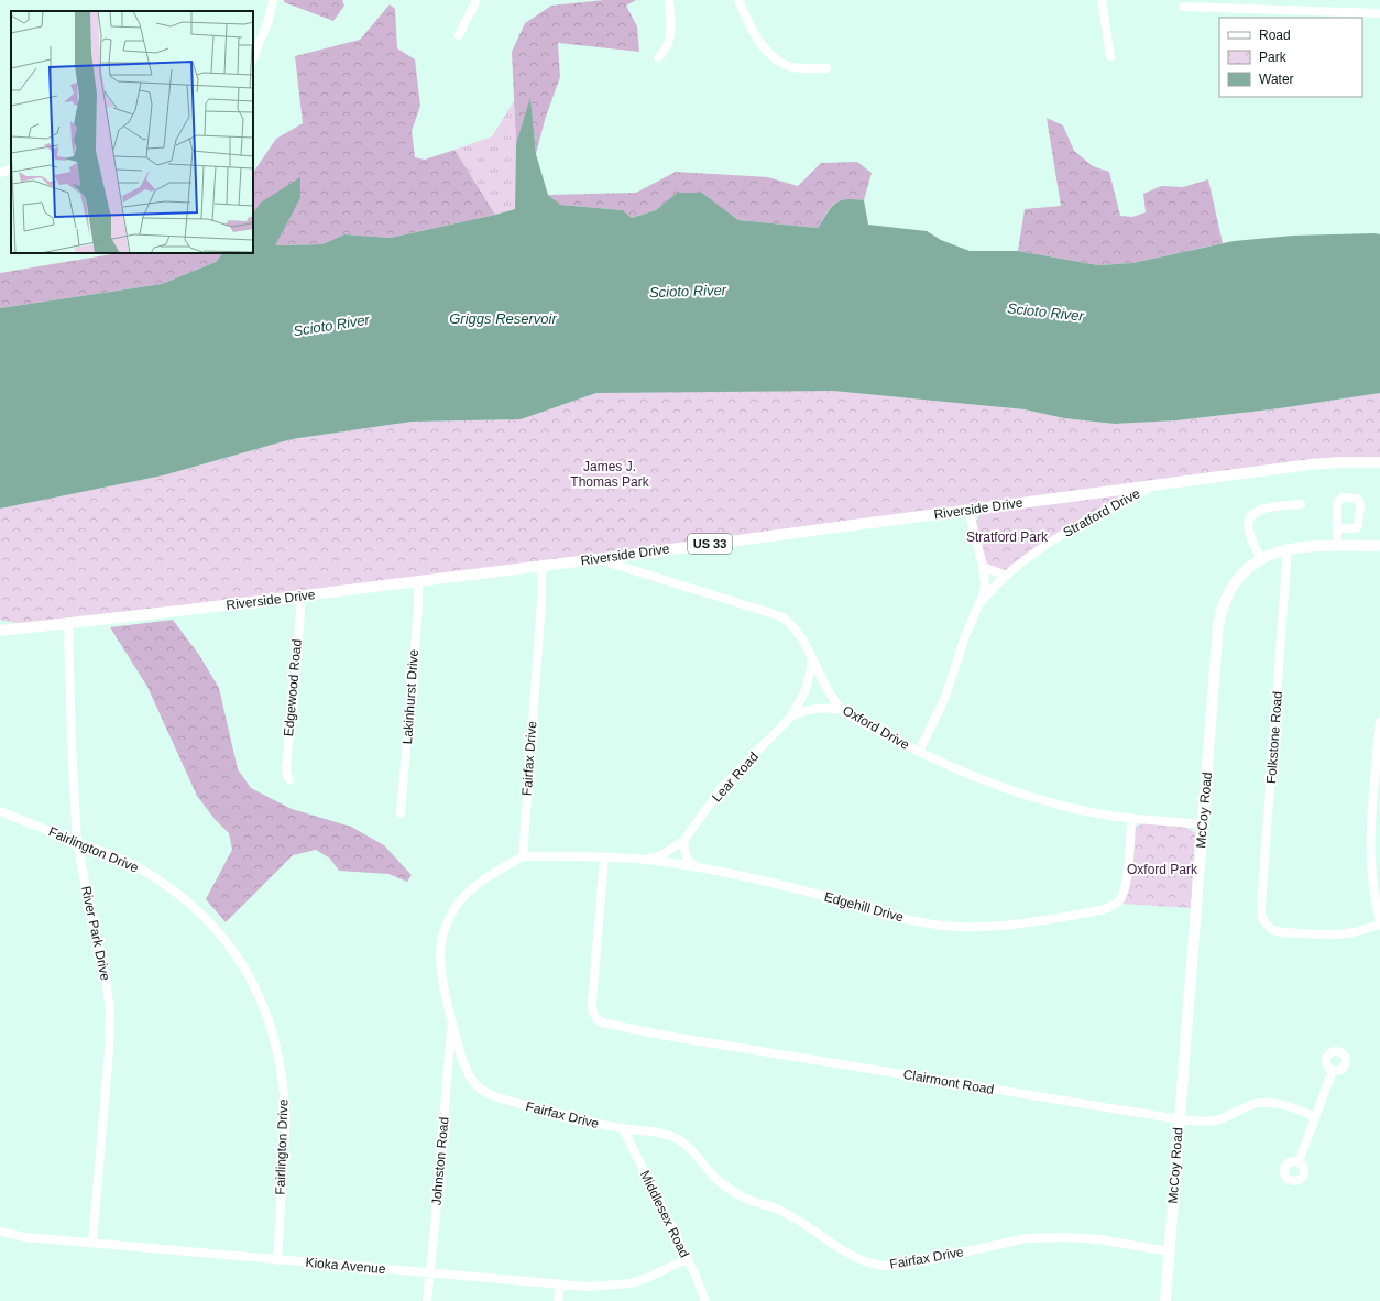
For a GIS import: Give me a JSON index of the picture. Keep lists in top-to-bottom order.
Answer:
{
  "streets": {
    "main road": ["Riverside Drive", "US 33", "McCoy Road"],
    "street": [
      "Stratford Drive",
      "Edgewood Road",
      "Lakinhurst Drive",
      "Oxford Drive",
      "Folkstone Road",
      "Fairfax Drive",
      "Lear Road",
      "Fairlington Drive",
      "Edgehill Drive",
      "River Park Drive",
      "Clairmont Road",
      "Johnston Road",
      "Middlesex Road",
      "Kioka Avenue"
    ]
  },
  "crossings": [
    ["Riverside Drive", "Stratford Drive"],
    ["Riverside Drive", "Edgewood Road"],
    ["Riverside Drive", "Lakinhurst Drive"],
    ["Riverside Drive", "Oxford Drive"],
    ["Riverside Drive", "Fairfax Drive"],
    ["Riverside Drive", "River Park Drive"],
    ["Stratford Drive", "Oxford Drive"],
    ["Oxford Drive", "Lear Road"],
    ["Oxford Drive", "McCoy Road"],
    ["Oxford Drive", "Edgehill Drive"],
    ["Folkstone Road", "McCoy Road"],
    ["Fairfax Drive", "McCoy Road"],
    ["Fairfax Drive", "Edgehill Drive"],
    ["Fairfax Drive", "Johnston Road"],
    ["Fairfax Drive", "Middlesex Road"],
    ["Lear Road", "Edgehill Drive"],
    ["McCoy Road", "Clairmont Road"],
    ["Fairlington Drive", "River Park Drive"],
    ["Fairlington Drive", "Kioka Avenue"],
    ["Edgehill Drive", "Clairmont Road"],
    ["River Park Drive", "Kioka Avenue"],
    ["Johnston Road", "Kioka Avenue"],
    ["Middlesex Road", "Kioka Avenue"]
  ],
  "water": ["Scioto River", "Griggs Reservoir"],
  "parks": ["James J. Thomas Park", "Stratford Park", "Oxford Park"],
  "legend": ["Road", "Park", "Water"]
}
